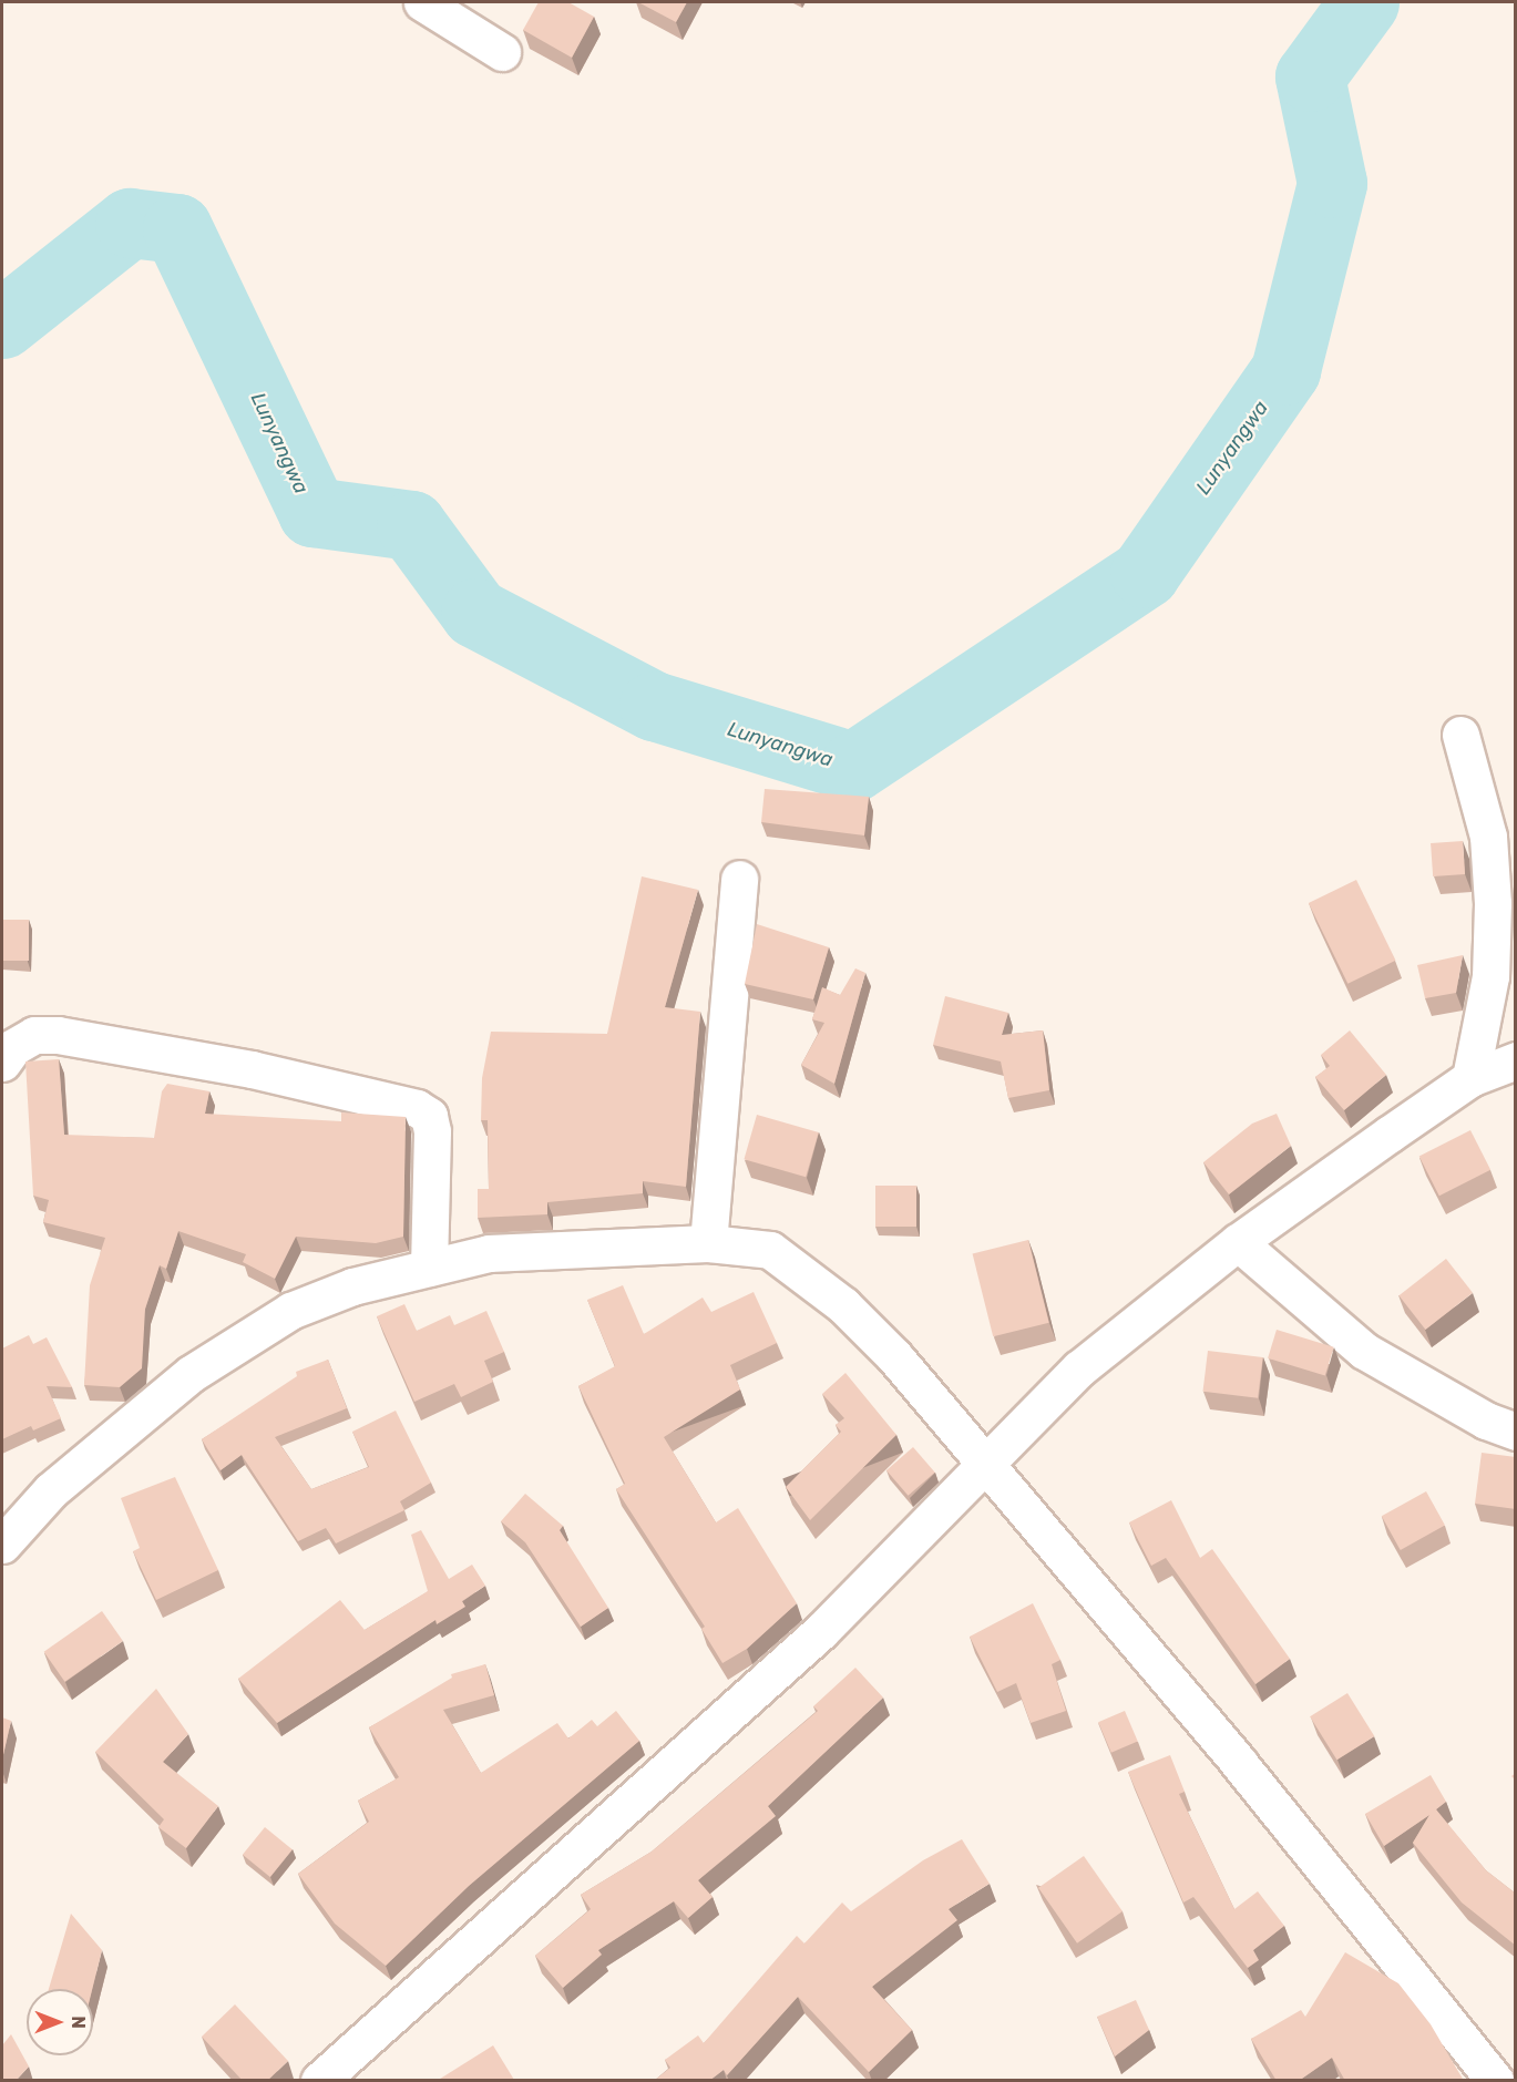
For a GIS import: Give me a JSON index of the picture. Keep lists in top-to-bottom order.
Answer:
{
  "water": ["Lunyangwa"],
  "north": "right"
}
